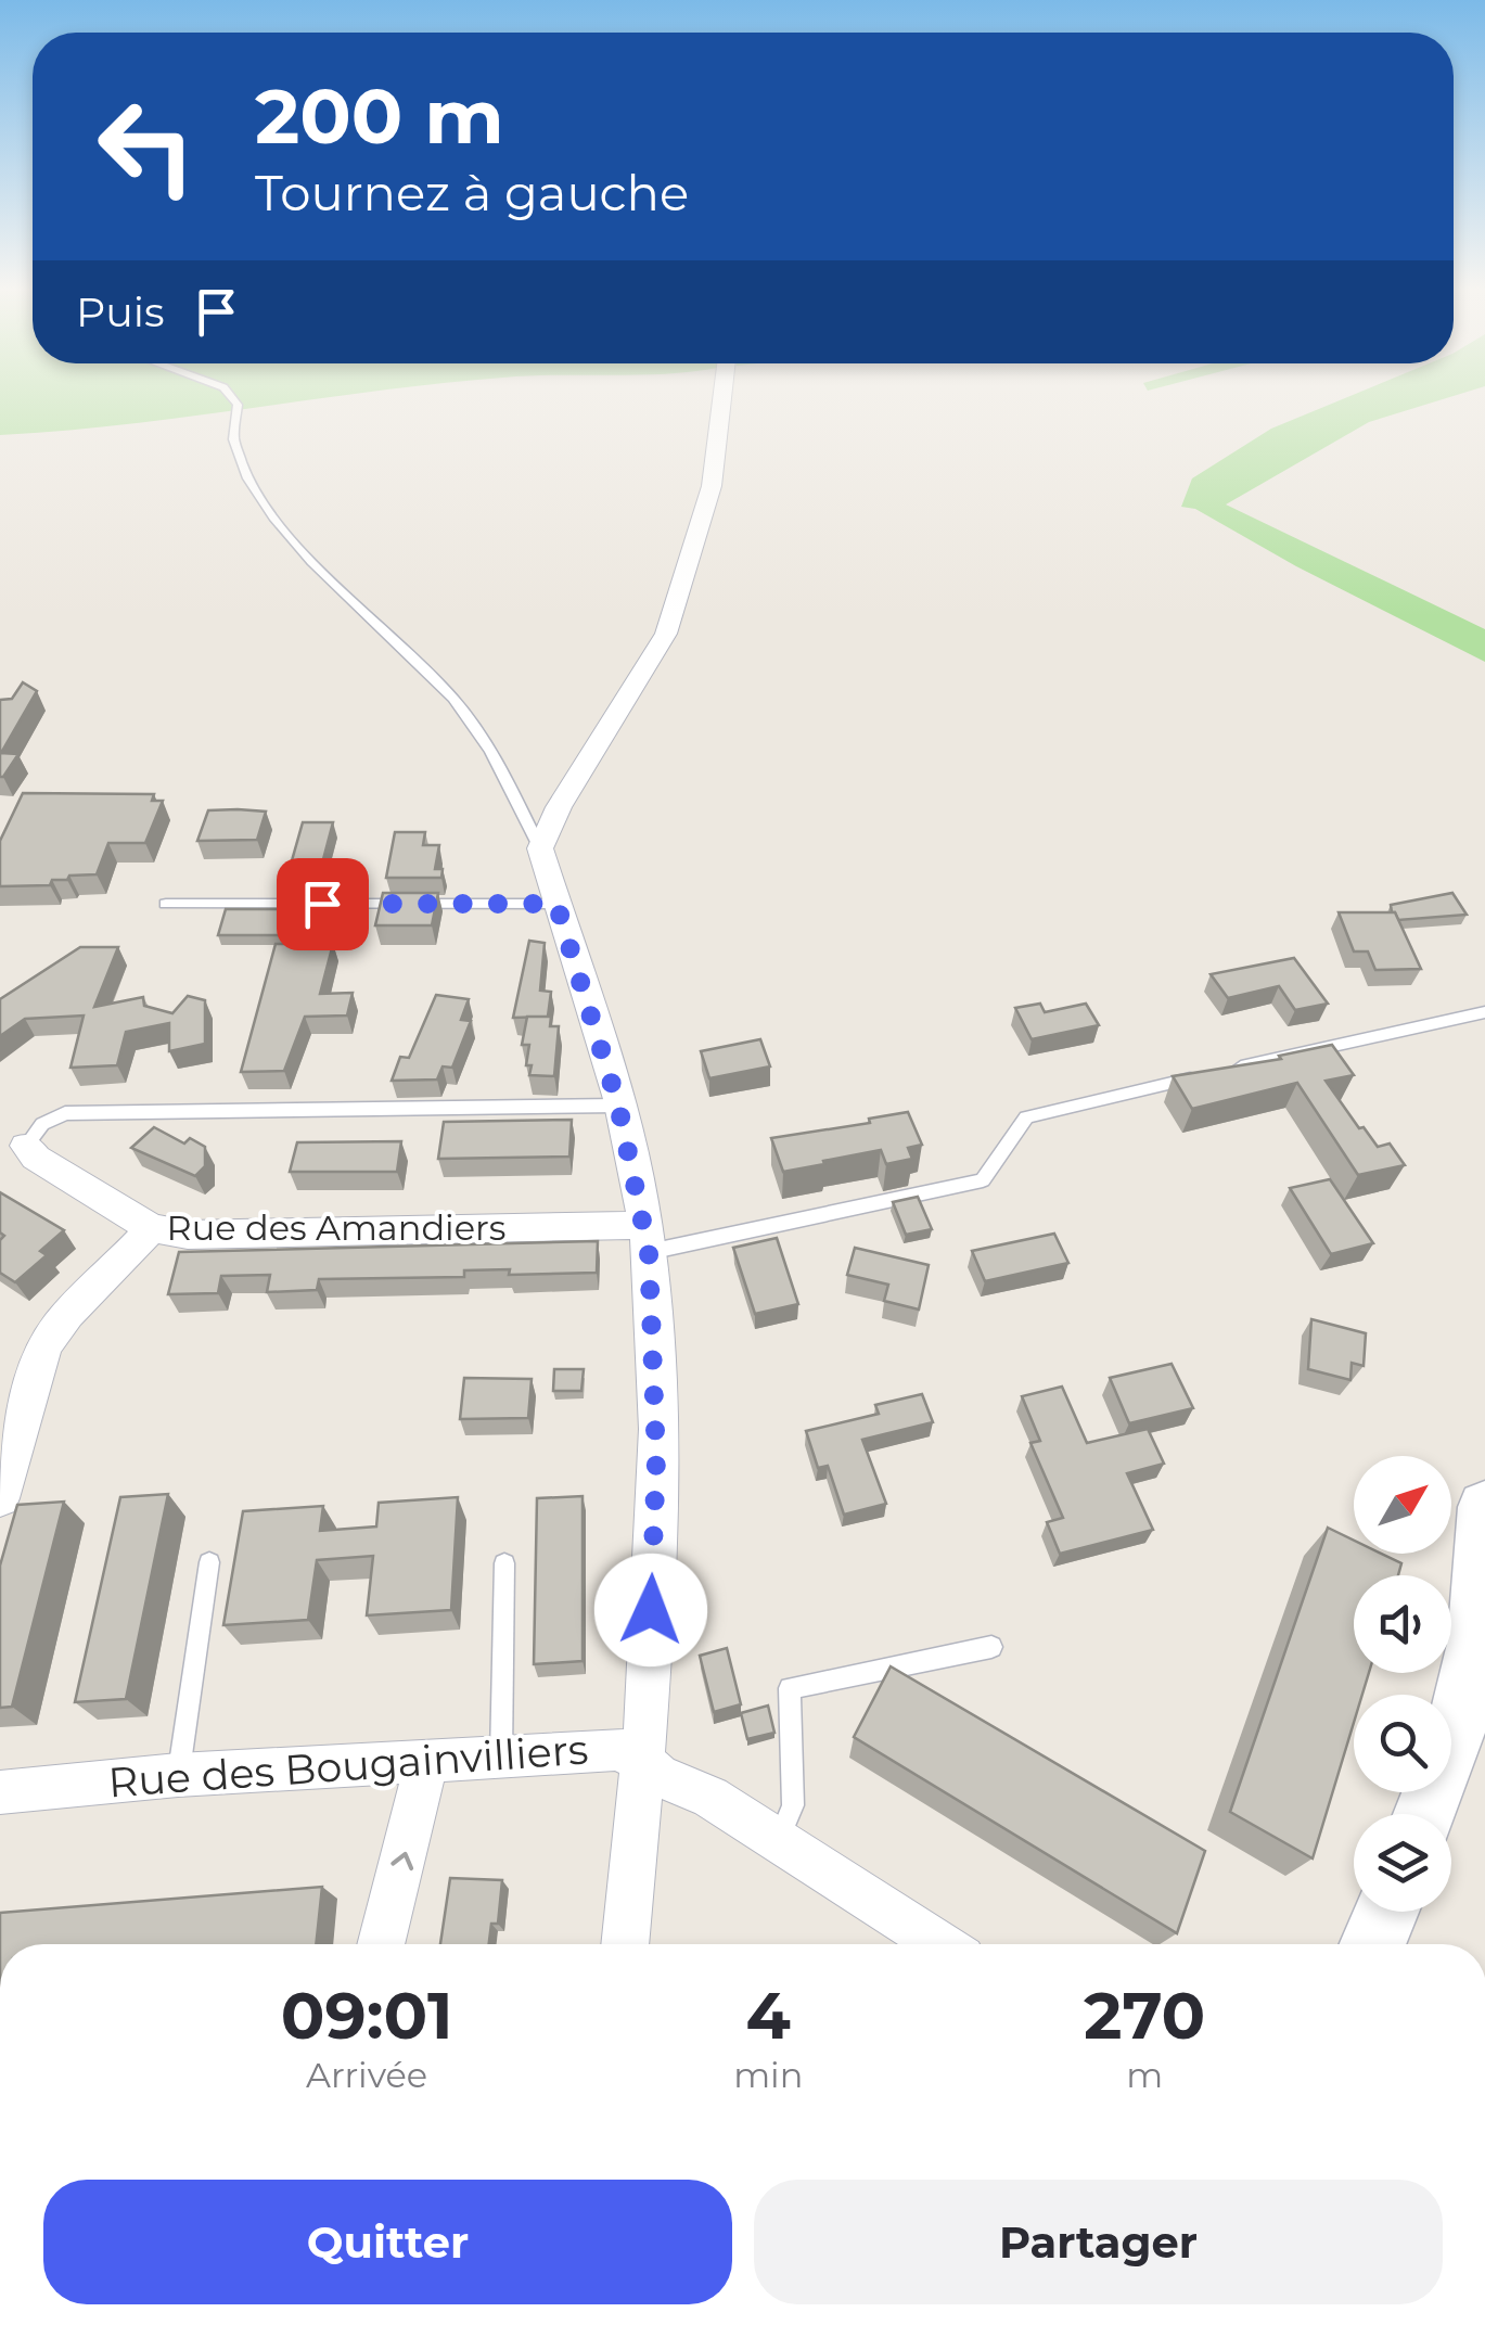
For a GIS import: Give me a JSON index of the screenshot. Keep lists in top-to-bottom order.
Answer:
{
  "streets": {
    "street": ["Rue des Amandiers", "Rue des Bougainvilliers"]
  },
  "north": "top right",
  "page": {
    "turn": ["200 m", "Tournez à gauche"],
    "then": "Puis",
    "eta": [
      "09:01",
      "Arrivée",
      "4",
      "min",
      "270",
      "m"
    ],
    "buttons": ["Quitter", "Partager"]
  }
}
